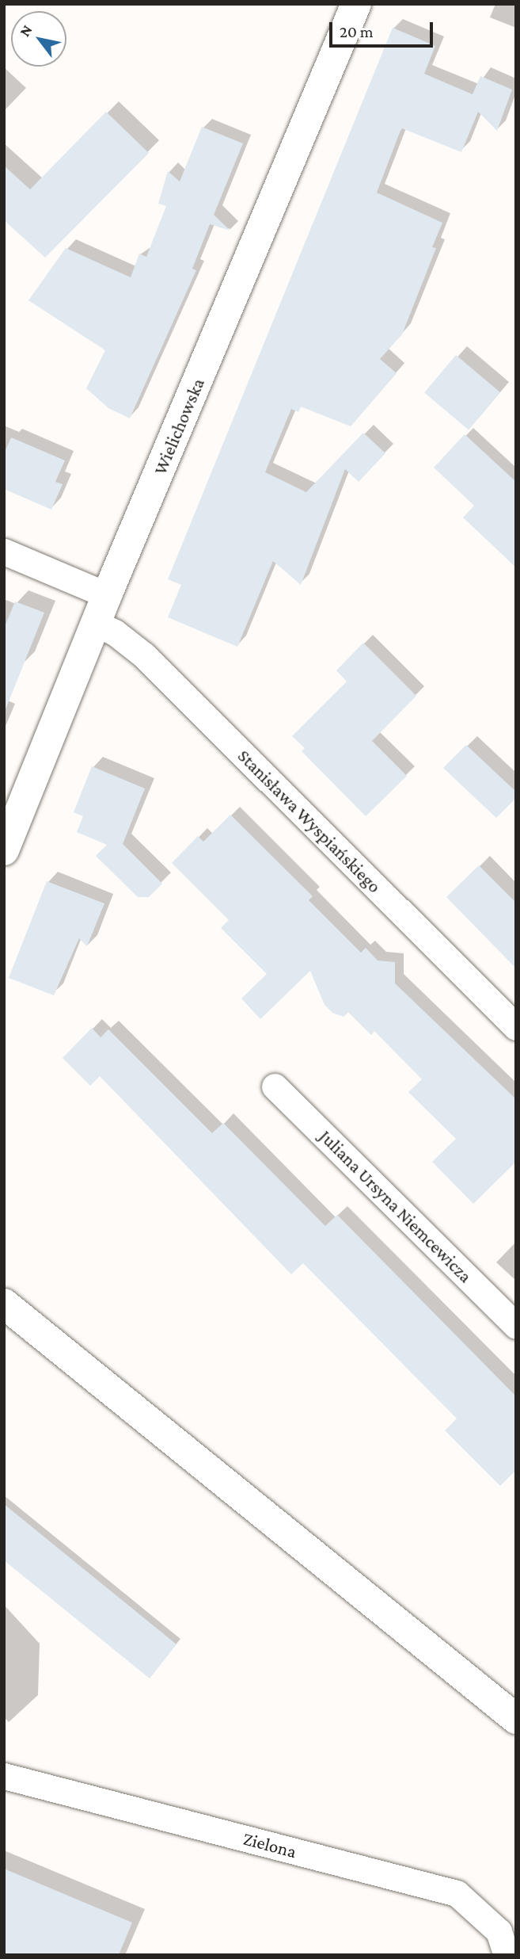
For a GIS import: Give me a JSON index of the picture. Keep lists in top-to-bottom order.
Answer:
{
  "streets": {
    "street": [
      "Wielichowska",
      "Stanisława Wyspiańskiego",
      "Juliana Ursyna Niemcewicza",
      "Zielona"
    ]
  },
  "crossings": [
    ["Wielichowska", "Stanisława Wyspiańskiego"]
  ],
  "scale_bar": "20 m",
  "north": "top left"
}
